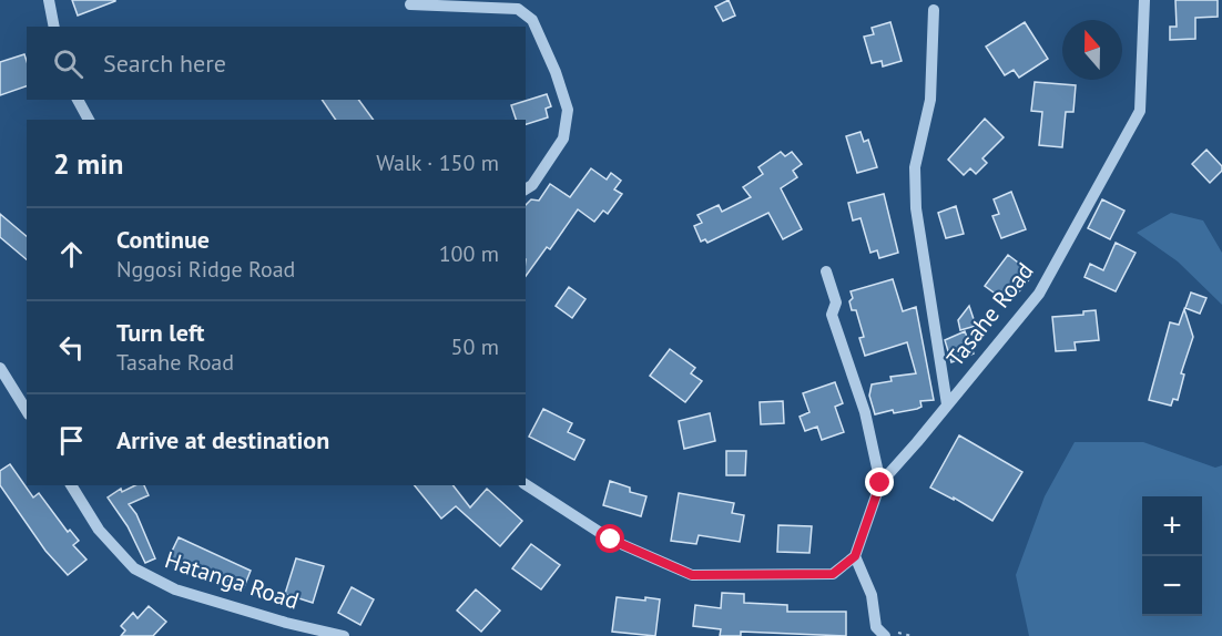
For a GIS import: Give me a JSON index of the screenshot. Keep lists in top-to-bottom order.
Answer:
{
  "streets": {
    "street": ["Tasahe Road", "Hatanga Road"]
  },
  "north": "top",
  "page": {
    "search": "Search here",
    "heading": ["2 min", "Walk · 150 m"],
    "list": [
      ["Continue", "Nggosi Ridge Road", "100 m"],
      ["Turn left", "Tasahe Road", "50 m"],
      "Arrive at destination"
    ],
    "map_buttons": ["+", "−"]
  }
}
